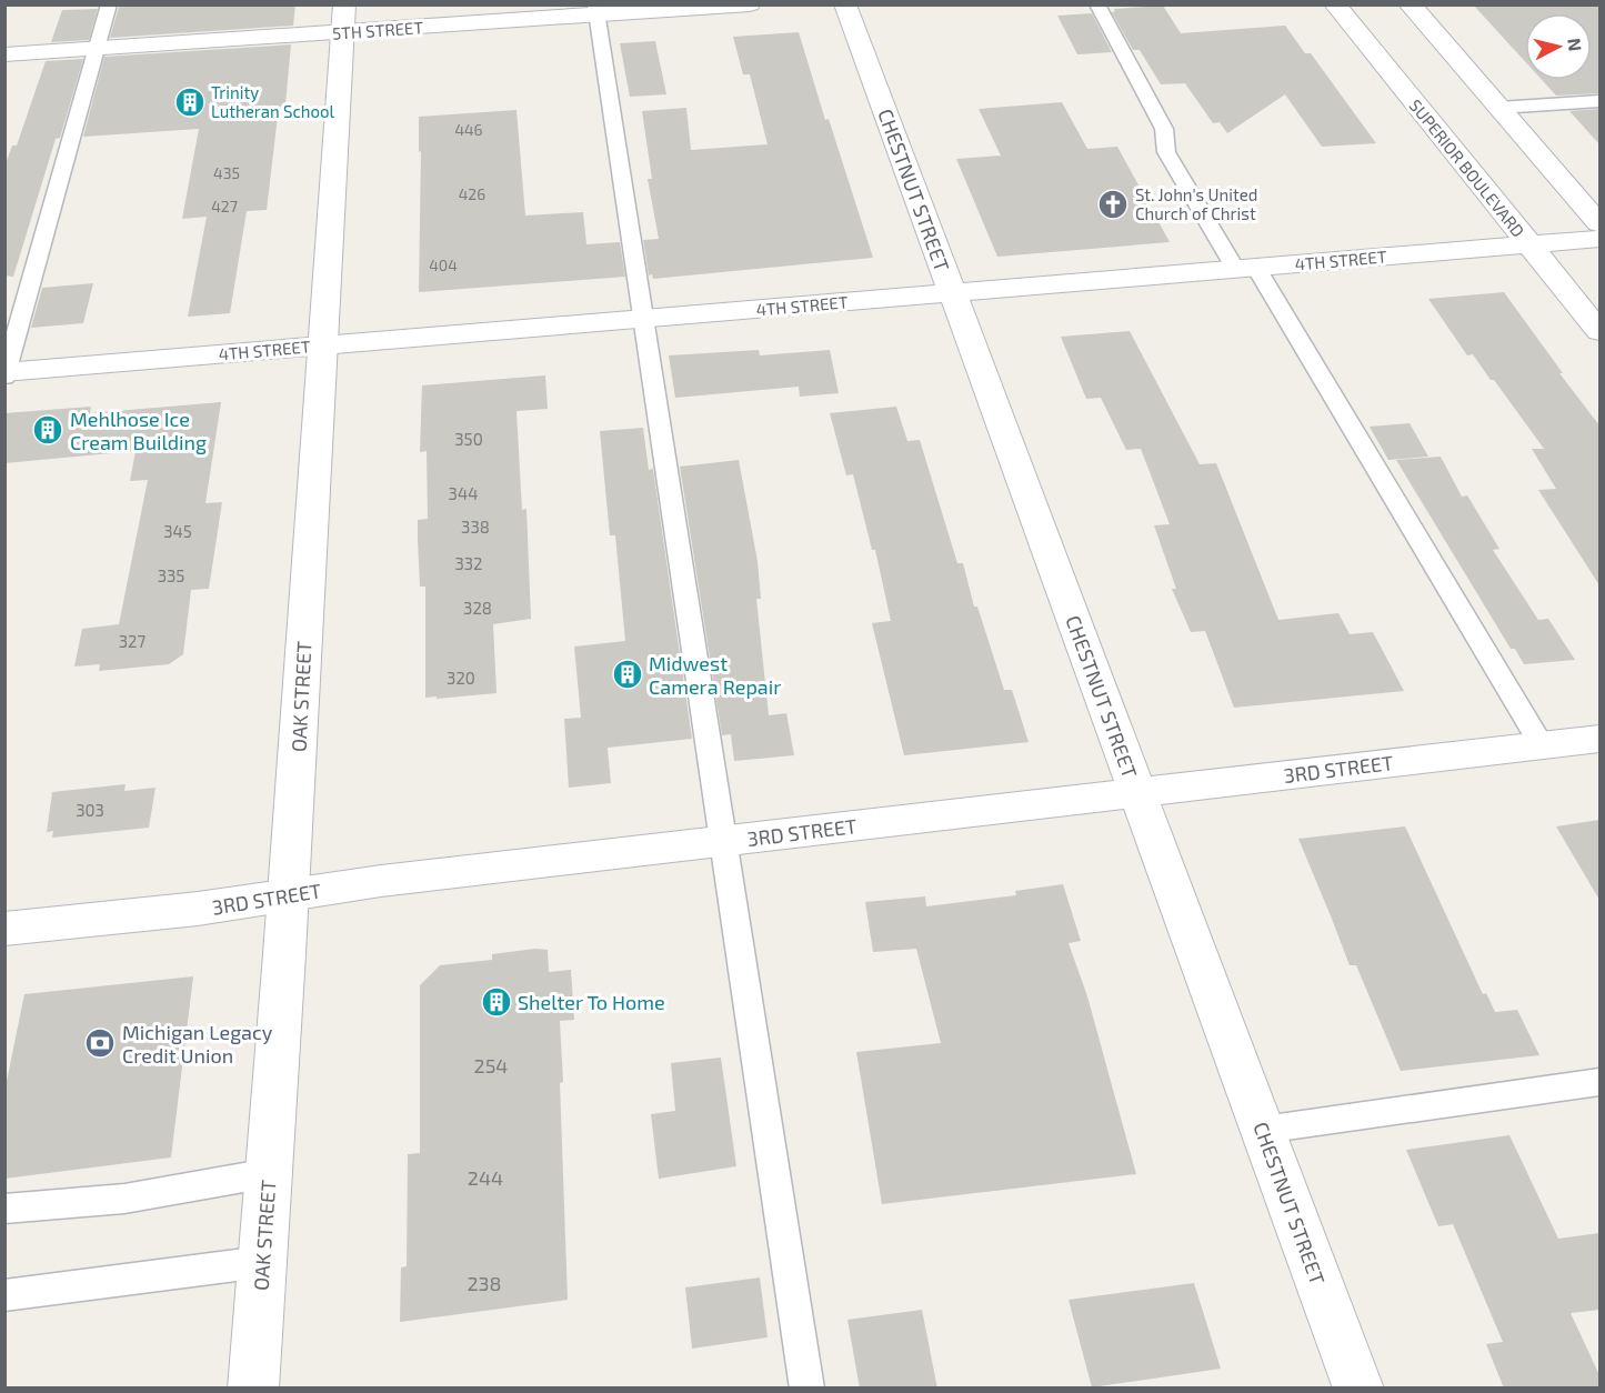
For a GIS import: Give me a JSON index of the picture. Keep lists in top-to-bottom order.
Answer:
{
  "streets": {
    "street": [
      "5TH STREET",
      "SUPERIOR BOULEVARD",
      "CHESTNUT STREET",
      "4TH STREET",
      "OAK STREET",
      "3RD STREET"
    ]
  },
  "crossings": [
    ["5TH STREET", "OAK STREET"],
    ["SUPERIOR BOULEVARD", "4TH STREET"],
    ["CHESTNUT STREET", "4TH STREET"],
    ["CHESTNUT STREET", "3RD STREET"],
    ["4TH STREET", "OAK STREET"],
    ["OAK STREET", "3RD STREET"]
  ],
  "places": {
    "building": [
      "Trinity Lutheran School",
      "Mehlhose Ice Cream Building",
      "Midwest Camera Repair",
      "Shelter To Home"
    ],
    "church": ["St. John's United Church of Christ"],
    "bank": ["Michigan Legacy Credit Union"]
  },
  "house_numbers": [
    "446",
    "435",
    "426",
    "427",
    "404",
    "350",
    "344",
    "338",
    "345",
    "332",
    "335",
    "328",
    "327",
    "320",
    "303",
    "254",
    "244",
    "238"
  ],
  "north": "right"
}
